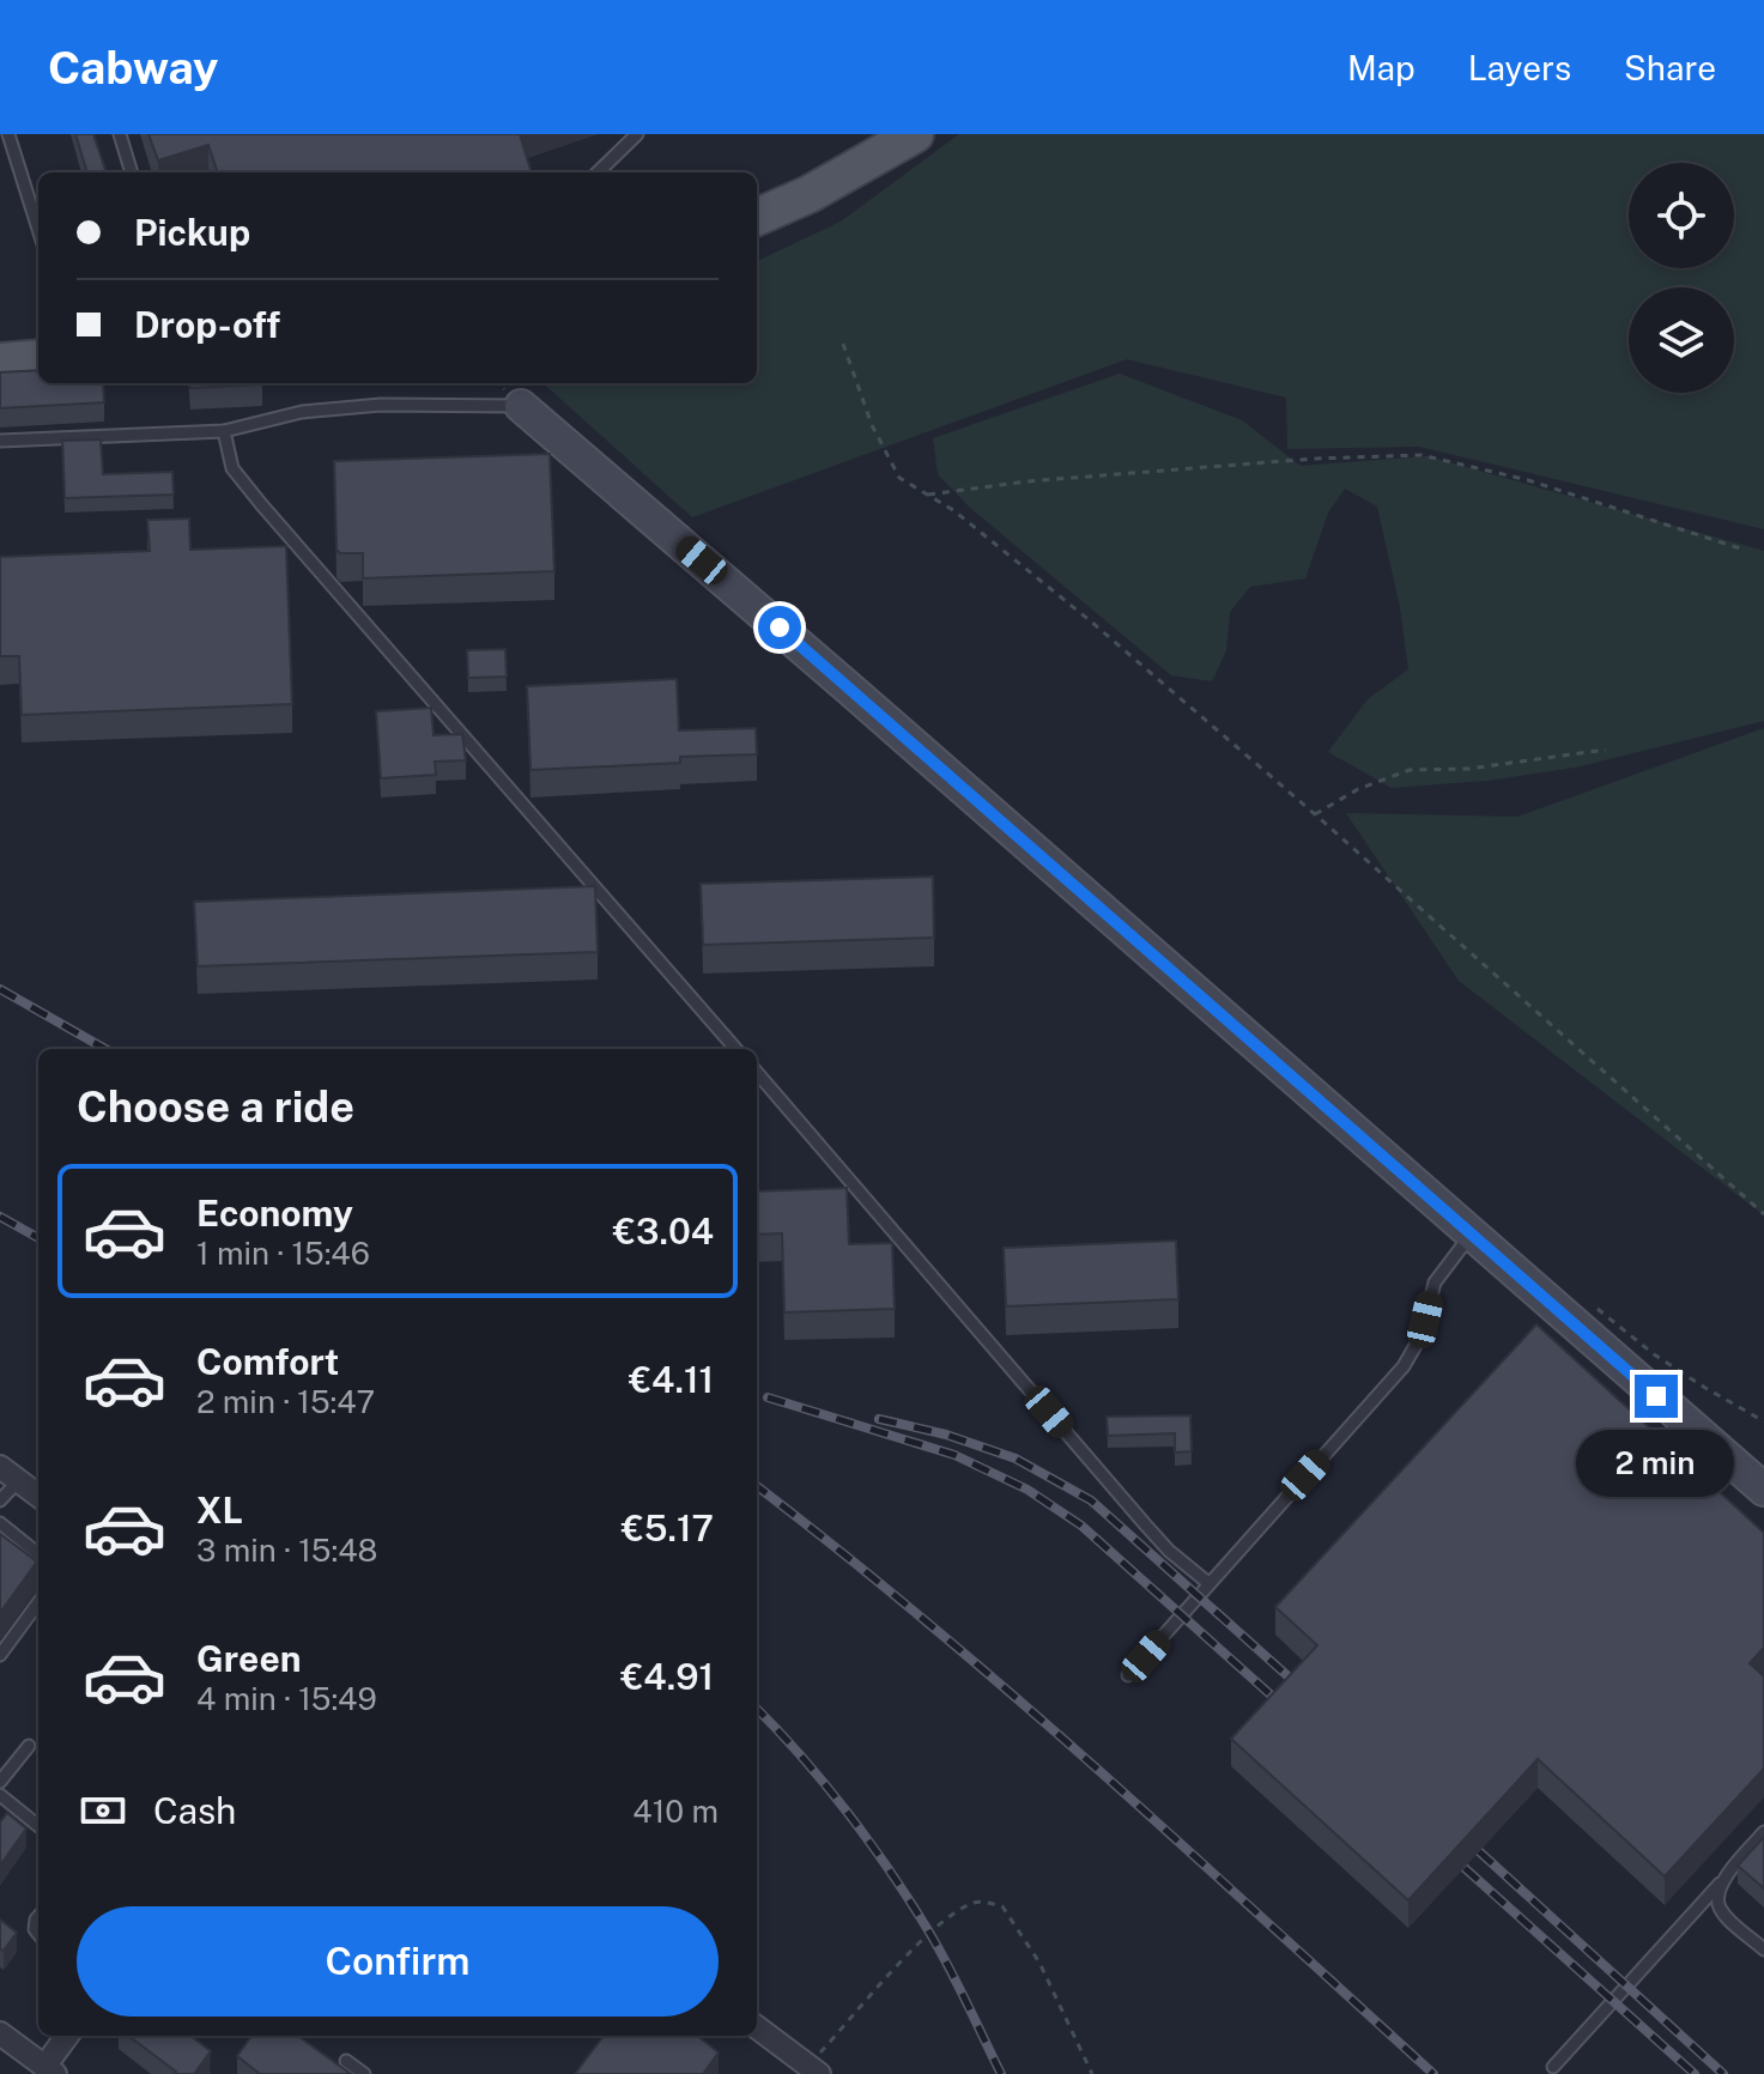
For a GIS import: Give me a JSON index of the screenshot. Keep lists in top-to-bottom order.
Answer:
{
  "page": {
    "header": "Cabway",
    "nav": ["Map", "Layers", "Share"],
    "banner": ["Pickup", "Drop-off"],
    "heading": "Choose a ride",
    "list": [
      {
        "name": "Economy",
        "note": "1 min · 15:46",
        "value": "€3.04"
      },
      {
        "name": "Comfort",
        "note": "2 min · 15:47",
        "value": "€4.11"
      },
      {
        "name": "XL",
        "note": "3 min · 15:48",
        "value": "€5.17"
      },
      {
        "name": "Green",
        "note": "4 min · 15:49",
        "value": "€4.91"
      }
    ],
    "bubble": "2 min",
    "pay": ["Cash", "410 m"],
    "buttons": "Confirm"
  }
}
